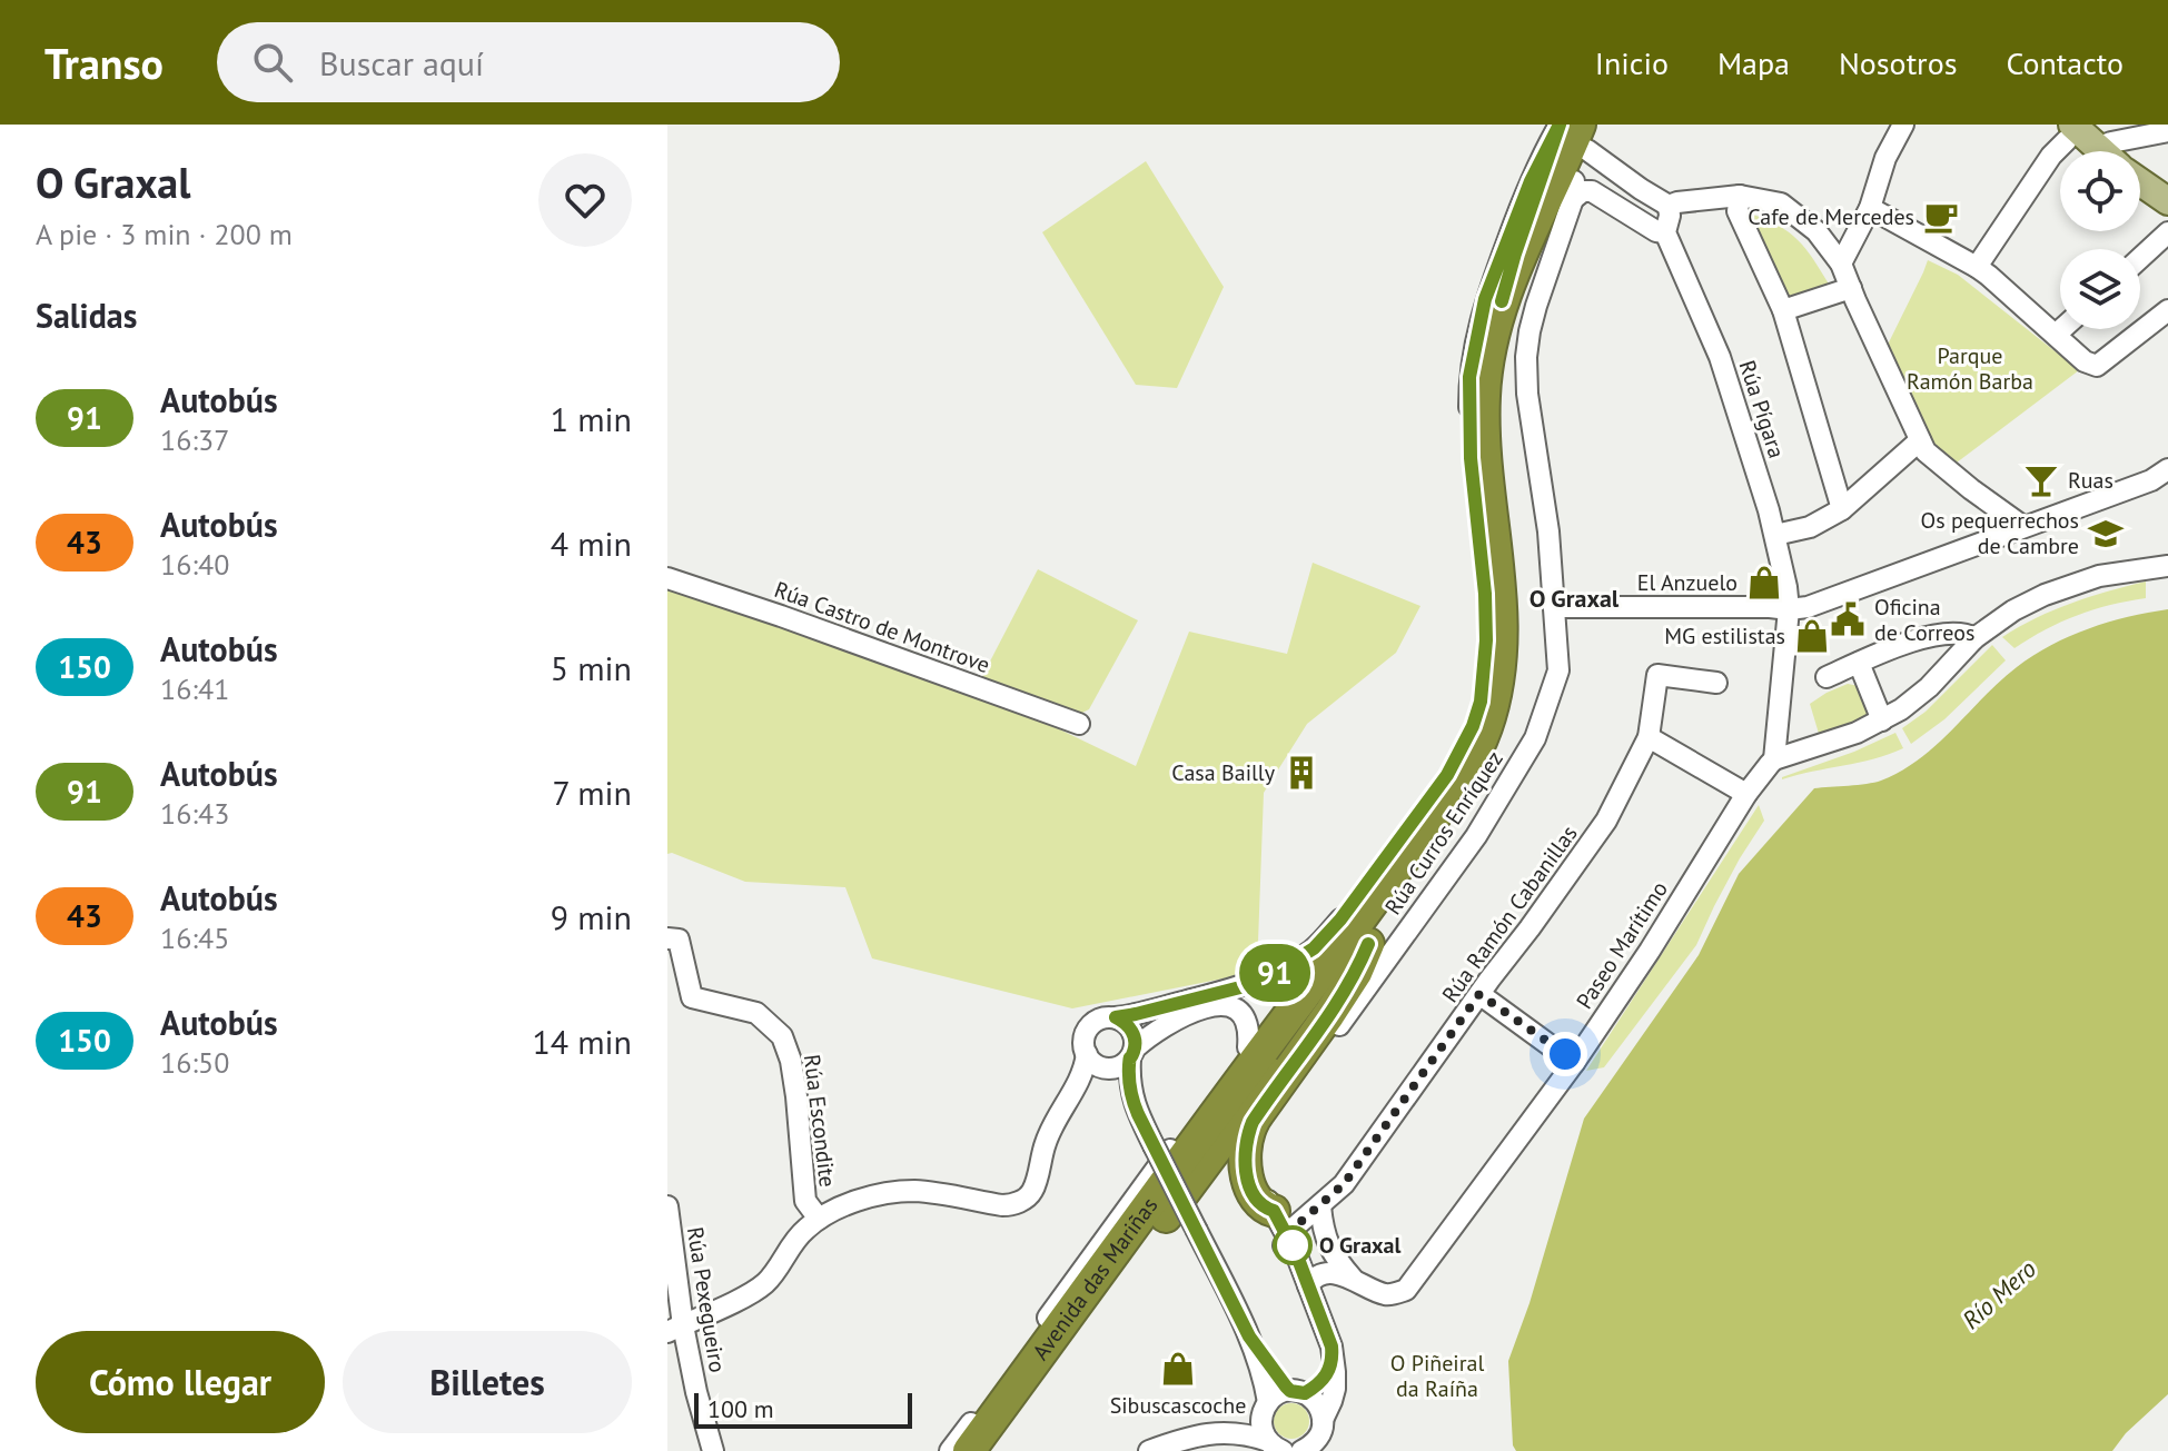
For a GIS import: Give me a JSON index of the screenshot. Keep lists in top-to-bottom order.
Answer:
{
  "streets": {
    "highway": ["Avenida das Mariñas"],
    "street": [
      "Rúa Pígara",
      "Rúa Castro de Montrove",
      "Rúa Curros Enríquez",
      "Rúa Ramón Cabanillas",
      "Paseo Marítimo",
      "Rúa Escondite",
      "Rúa Pexegueiro"
    ]
  },
  "crossings": [
    ["Rúa Pígara", "Paseo Marítimo"]
  ],
  "districts": ["O Graxal"],
  "water": ["Río Mero"],
  "parks": ["Parque Ramón Barba", "O Piñeiral da Raíña"],
  "places": {
    "cafe": ["Cafe de Mercedes"],
    "bar": ["Ruas"],
    "school or university": ["Os pequerrechos de Cambre"],
    "shop": ["El Anzuelo", "MG estilistas", "Sibuscascoche"],
    "public building": ["Oficina de Correos"],
    "building": ["Casa Bailly"],
    "other": ["O Graxal"]
  },
  "lines": ["bus line 91"],
  "scale_bar": "100 m",
  "page": {
    "header": "Transo",
    "search": "Buscar aquí",
    "nav": [
      "Inicio",
      "Mapa",
      "Nosotros",
      "Contacto"
    ],
    "heading": [
      ["O Graxal", "A pie · 3 min · 200 m"],
      "Salidas"
    ],
    "on_map": "91",
    "list": [
      {
        "mark": "91",
        "name": "Autobús",
        "note": "16:37",
        "value": "1 min"
      },
      {
        "mark": "43",
        "name": "Autobús",
        "note": "16:40",
        "value": "4 min"
      },
      {
        "mark": "150",
        "name": "Autobús",
        "note": "16:41",
        "value": "5 min"
      },
      {
        "mark": "91",
        "name": "Autobús",
        "note": "16:43",
        "value": "7 min"
      },
      {
        "mark": "43",
        "name": "Autobús",
        "note": "16:45",
        "value": "9 min"
      },
      {
        "mark": "150",
        "name": "Autobús",
        "note": "16:50",
        "value": "14 min"
      }
    ],
    "buttons": ["Cómo llegar", "Billetes"],
    "scale": "100 m"
  }
}
